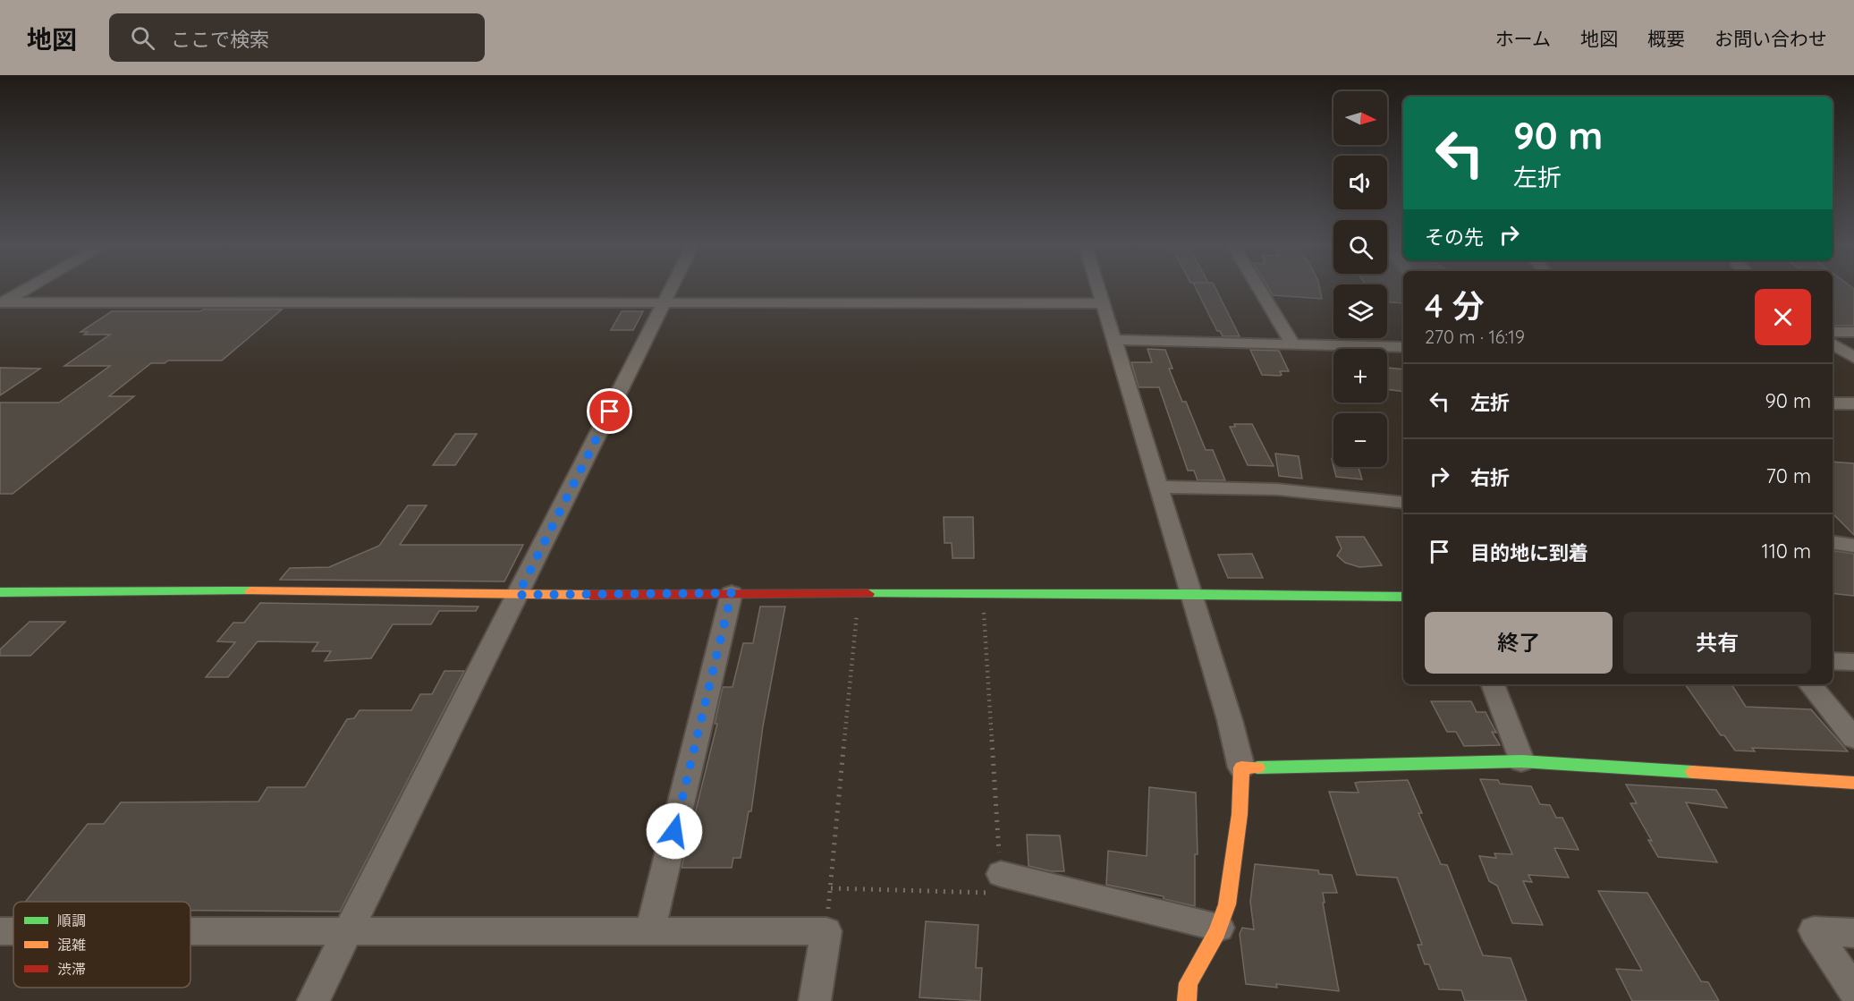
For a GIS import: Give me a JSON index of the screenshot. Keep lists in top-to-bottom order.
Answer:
{
  "legend": ["順調", "混雑", "渋滞"],
  "north": "right",
  "page": {
    "header": "地図",
    "search": "ここで検索",
    "nav": [
      "ホーム",
      "地図",
      "概要",
      "お問い合わせ"
    ],
    "map_buttons": ["+", "−"],
    "turn": ["90 m", "左折"],
    "then": "その先",
    "heading": ["4 分", "270 m · 16:19"],
    "list": [
      {
        "name": "左折",
        "value": "90 m"
      },
      {
        "name": "右折",
        "value": "70 m"
      },
      {
        "name": "目的地に到着",
        "value": "110 m"
      }
    ],
    "buttons": ["終了", "共有"]
  }
}
